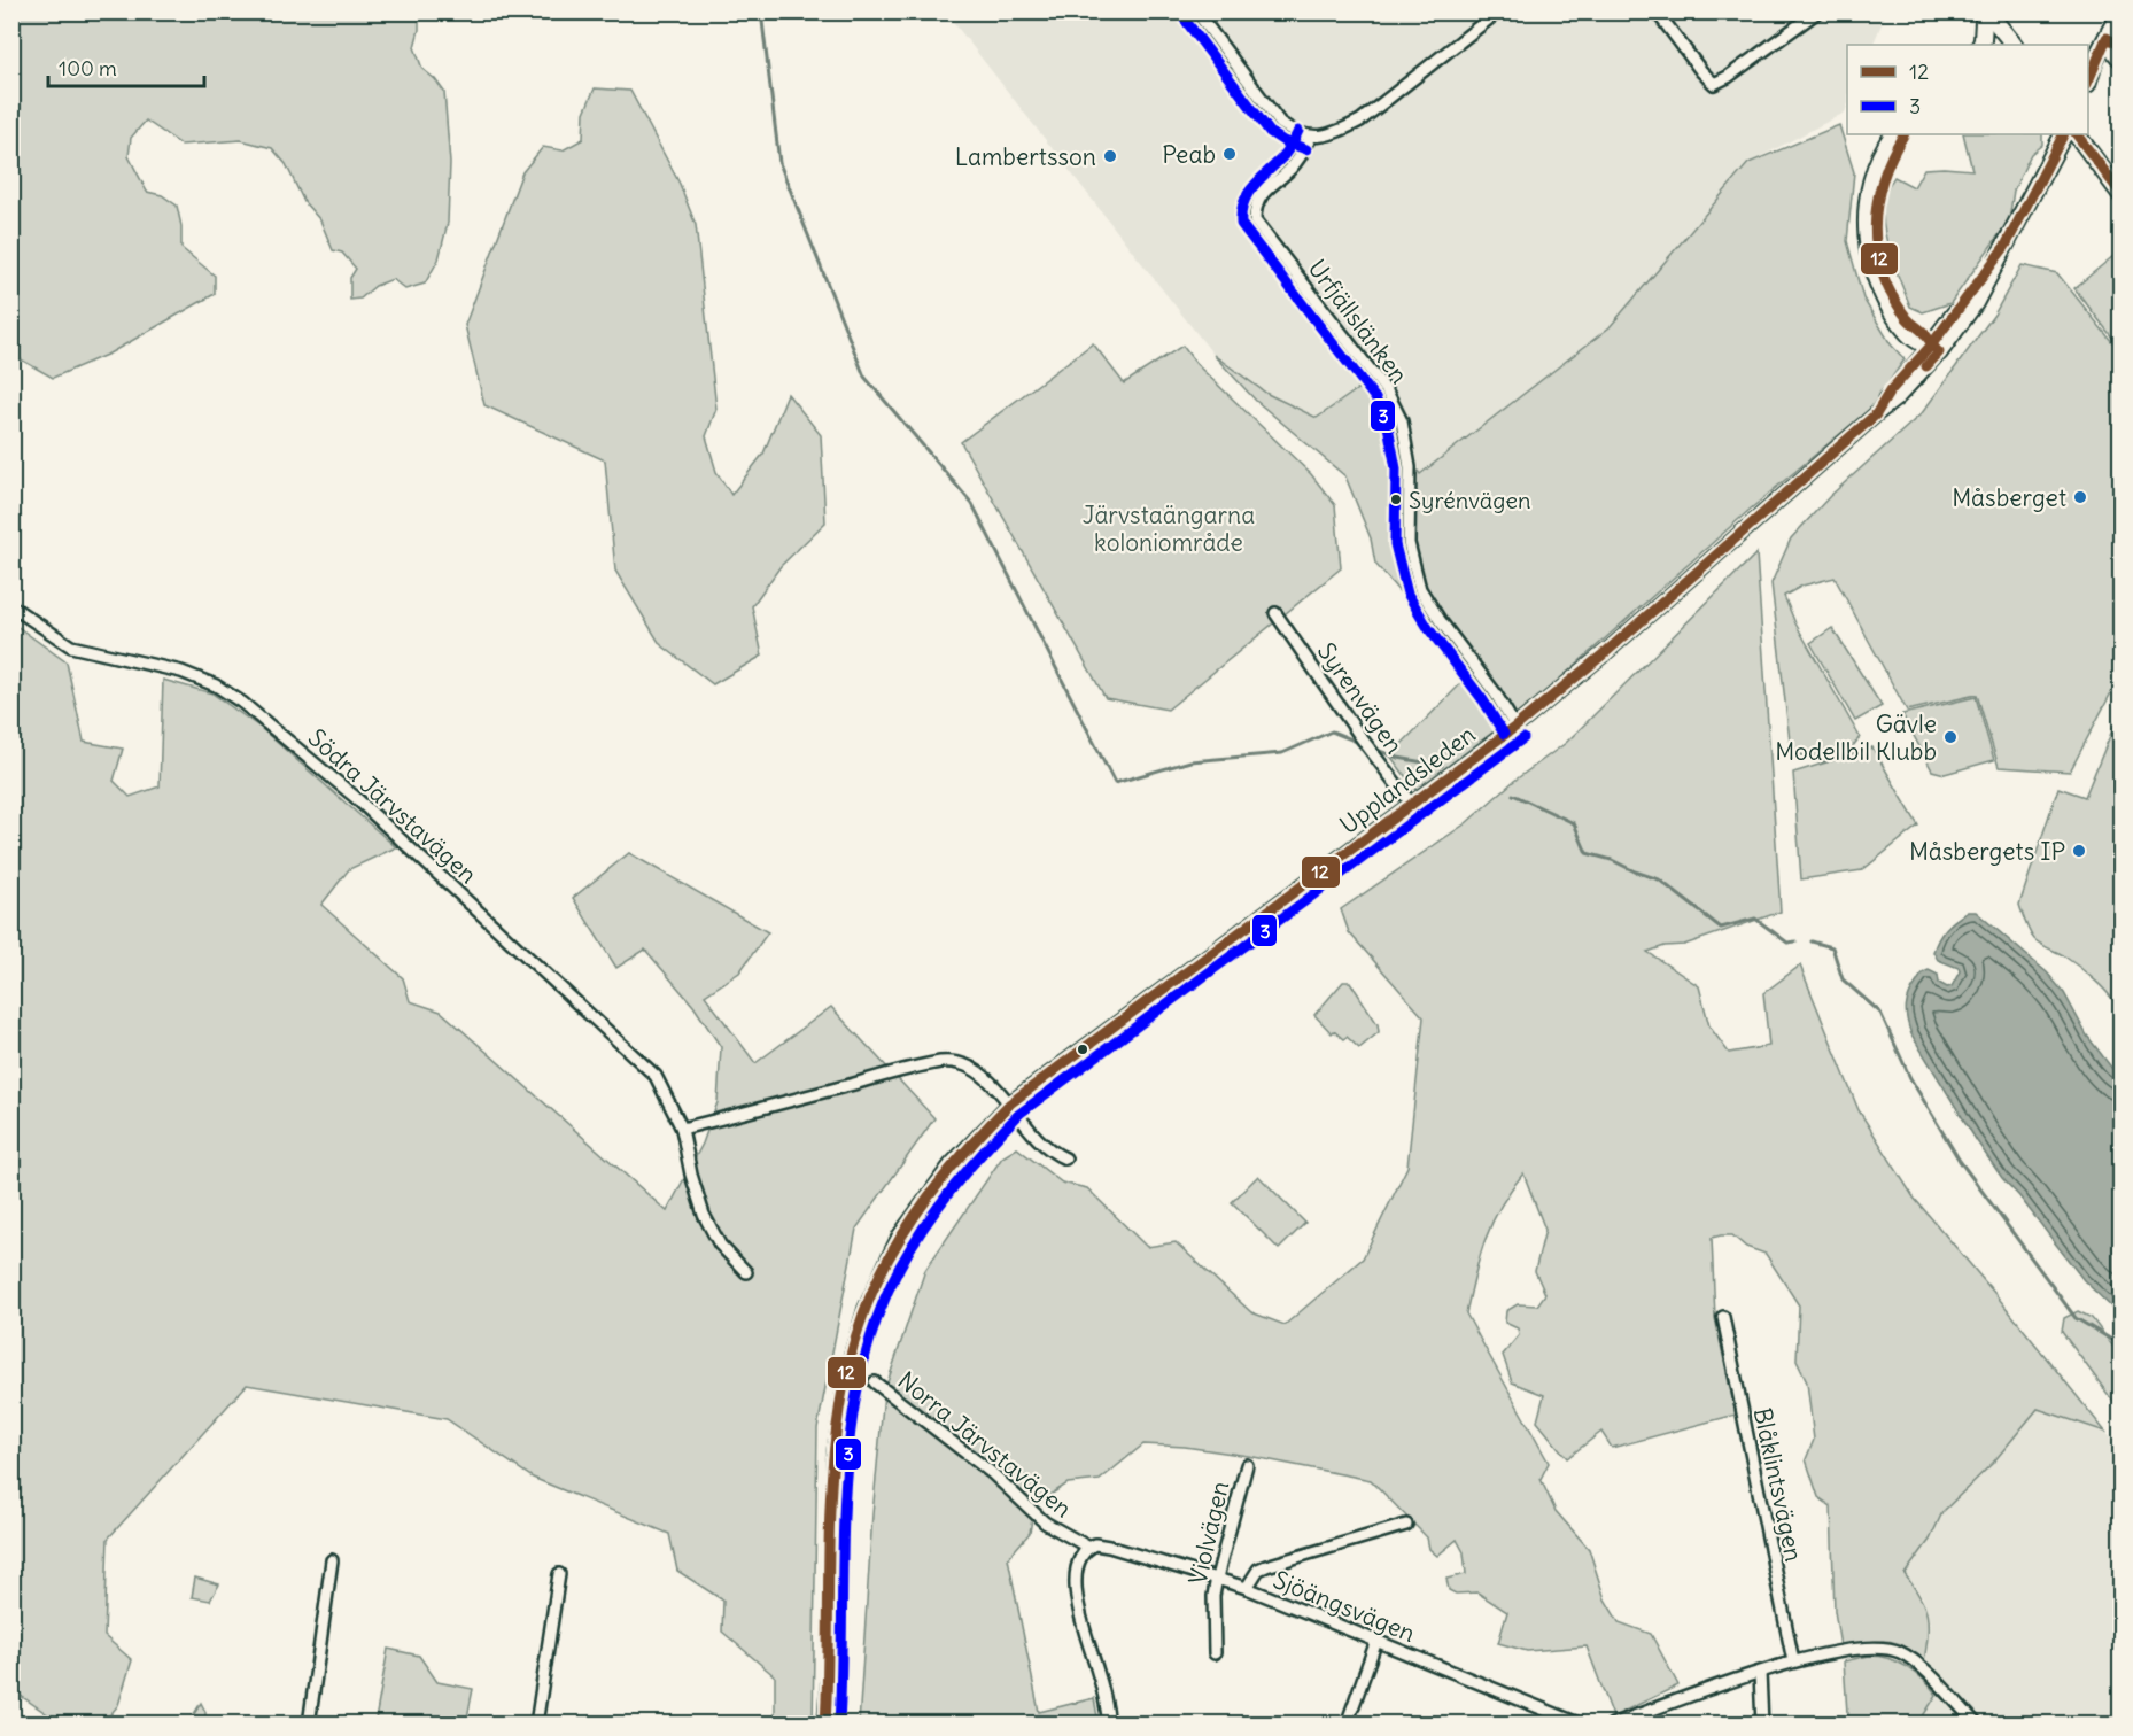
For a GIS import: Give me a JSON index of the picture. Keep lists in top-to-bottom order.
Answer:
{
  "streets": {
    "street": [
      "Urfjällslänken",
      "Syrenvägen",
      "Upplandsleden",
      "Södra Järvstavägen",
      "Norra Järvstavägen",
      "Blåklintsvägen",
      "Violvägen",
      "Sjöängsvägen"
    ]
  },
  "crossings": [
    ["Urfjällslänken", "Upplandsleden"],
    ["Syrenvägen", "Upplandsleden"],
    ["Norra Järvstavägen", "Sjöängsvägen"],
    ["Violvägen", "Sjöängsvägen"]
  ],
  "parks": ["Järvstaängarna koloniområde"],
  "places": [
    "Peab",
    "Lambertsson",
    "Måsberget",
    "Syrénvägen",
    "Gävle Modellbil Klubb",
    "Måsbergets IP"
  ],
  "lines": ["transit line 3", "transit line 12"],
  "legend": ["12", "3"],
  "scale_bar": "100 m"
}
